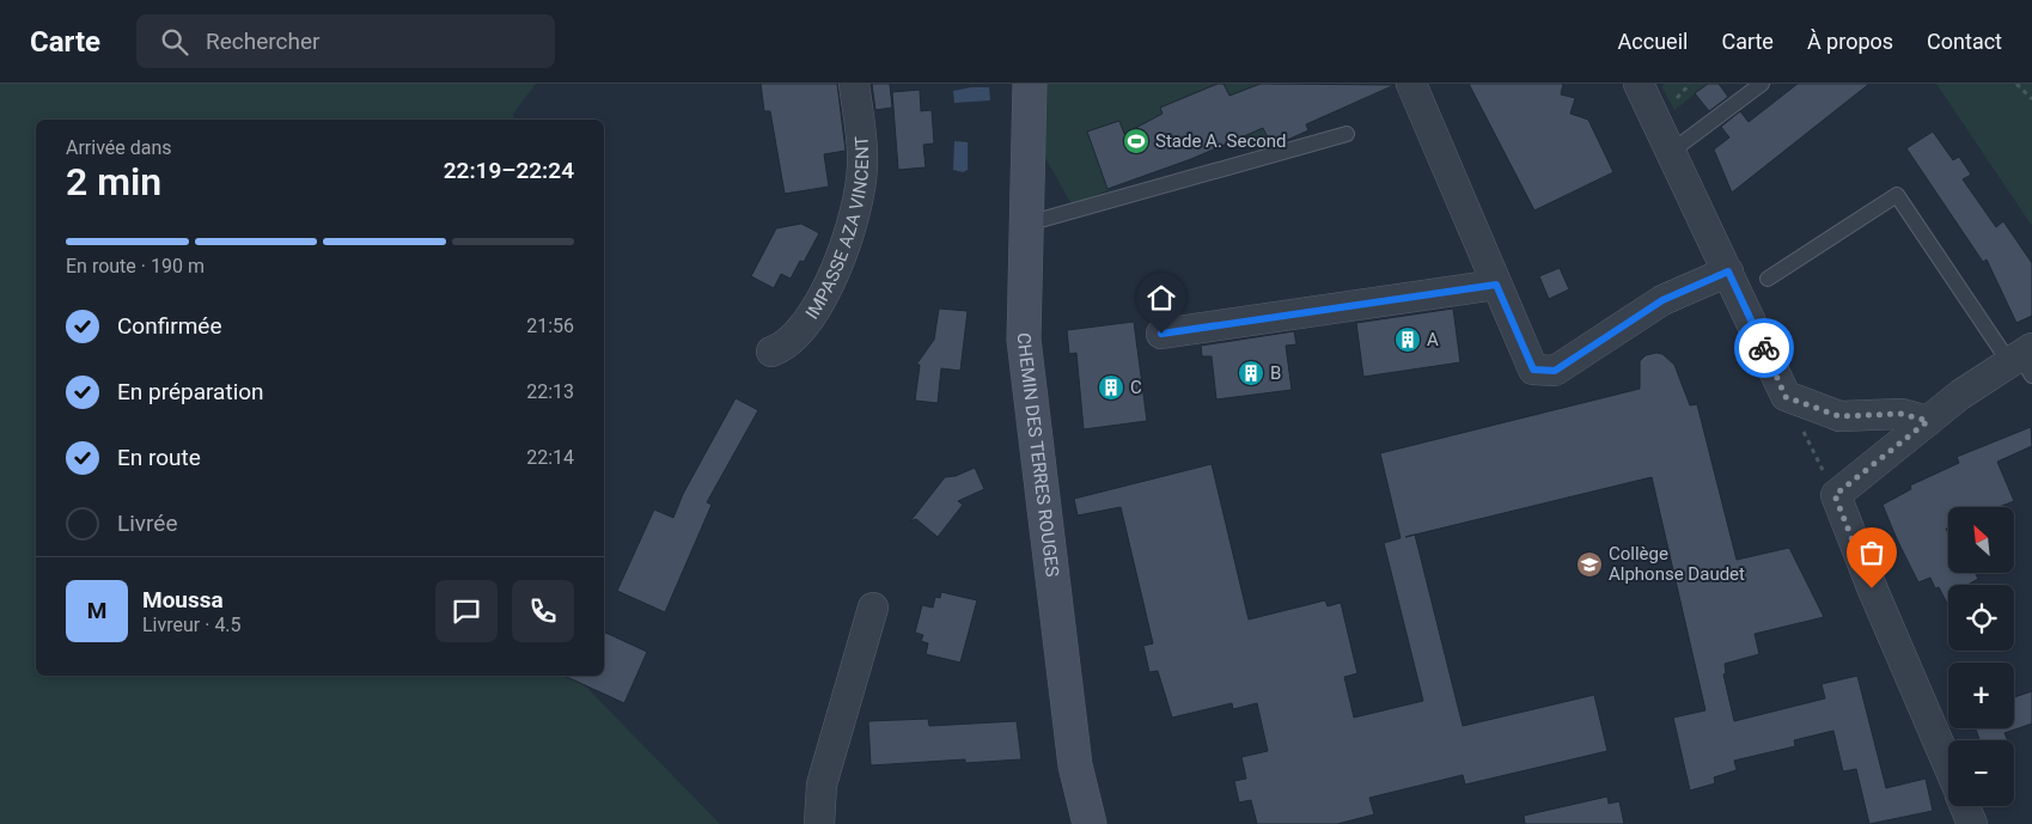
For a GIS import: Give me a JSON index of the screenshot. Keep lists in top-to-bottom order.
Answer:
{
  "streets": {
    "main road": ["CHEMIN DES TERRES ROUGES"],
    "street": ["IMPASSE AZA VINCENT"]
  },
  "places": {
    "sports": ["Stade A. Second"],
    "building": ["A", "B", "C"],
    "school or university": ["Collège Alphonse Daudet"]
  },
  "north": "top left",
  "page": {
    "header": "Carte",
    "search": "Rechercher",
    "nav": [
      "Accueil",
      "Carte",
      "À propos",
      "Contact"
    ],
    "heading": ["2 min", "Arrivée dans", "22:19–22:24"],
    "panel": ["Moussa", "Livreur · 4.5"],
    "bar": "En route · 190 m",
    "list": [
      ["Confirmée", "21:56"],
      ["En préparation", "22:13"],
      ["En route", "22:14"],
      "Livrée"
    ],
    "map_buttons": ["+", "−"],
    "round": "M"
  }
}
